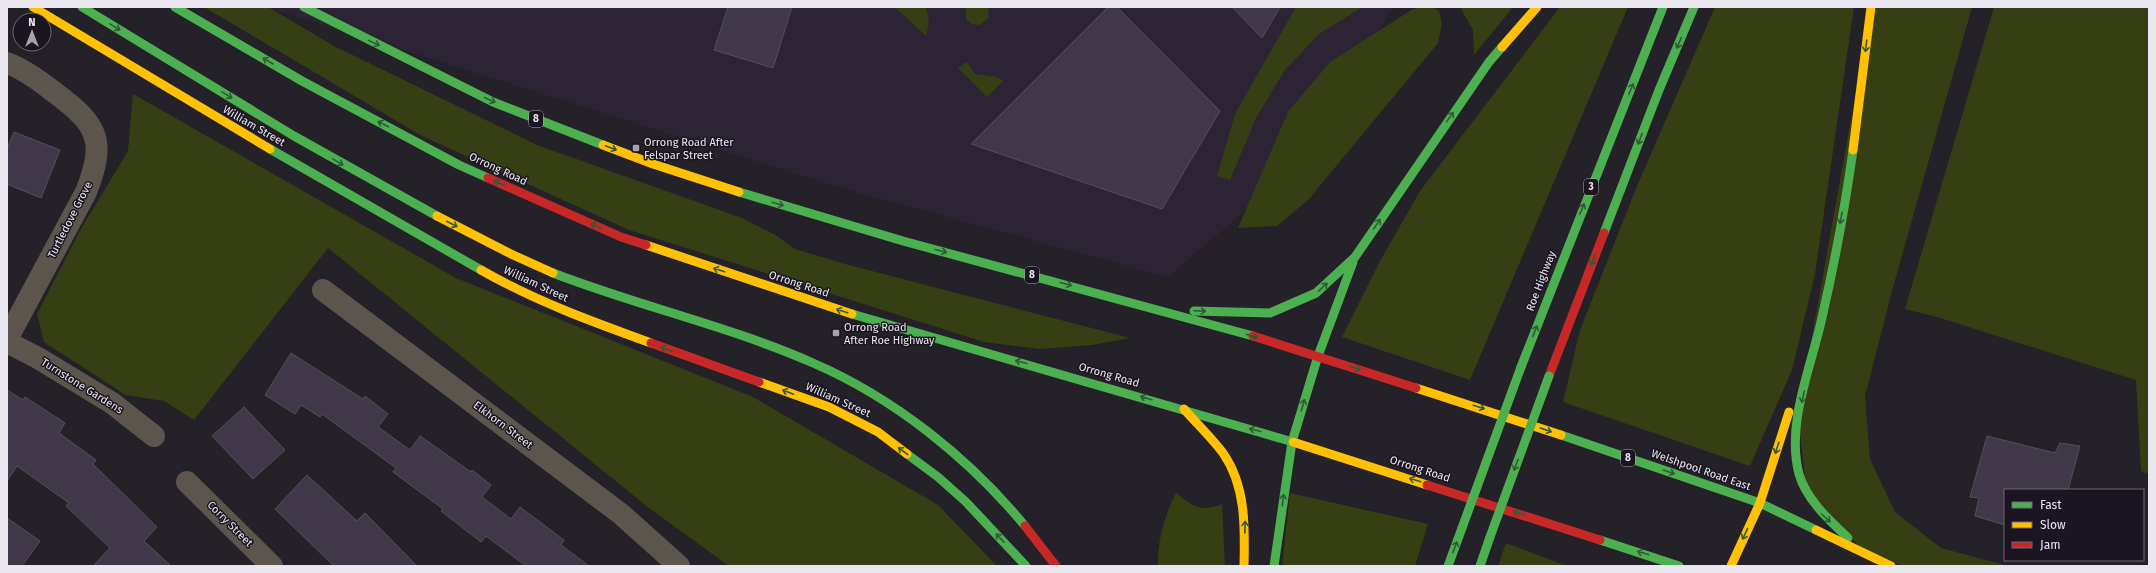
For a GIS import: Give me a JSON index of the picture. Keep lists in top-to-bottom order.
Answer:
{
  "streets": {
    "main road": [
      "8",
      "William Street",
      "Orrong Road",
      "3",
      "Roe Highway",
      "Welshpool Road East"
    ],
    "street": [
      "Turtledove Grove",
      "Turnstone Gardens",
      "Elkhorn Street",
      "Corry Street"
    ]
  },
  "crossings": [
    ["8", "Welshpool Road East"]
  ],
  "one_way": ["Welshpool Road East"],
  "places": {
    "transit": ["Orrong Road After Felspar Street", "Orrong Road After Roe Highway"]
  },
  "legend": ["Fast", "Slow", "Jam"],
  "north": "top"
}
